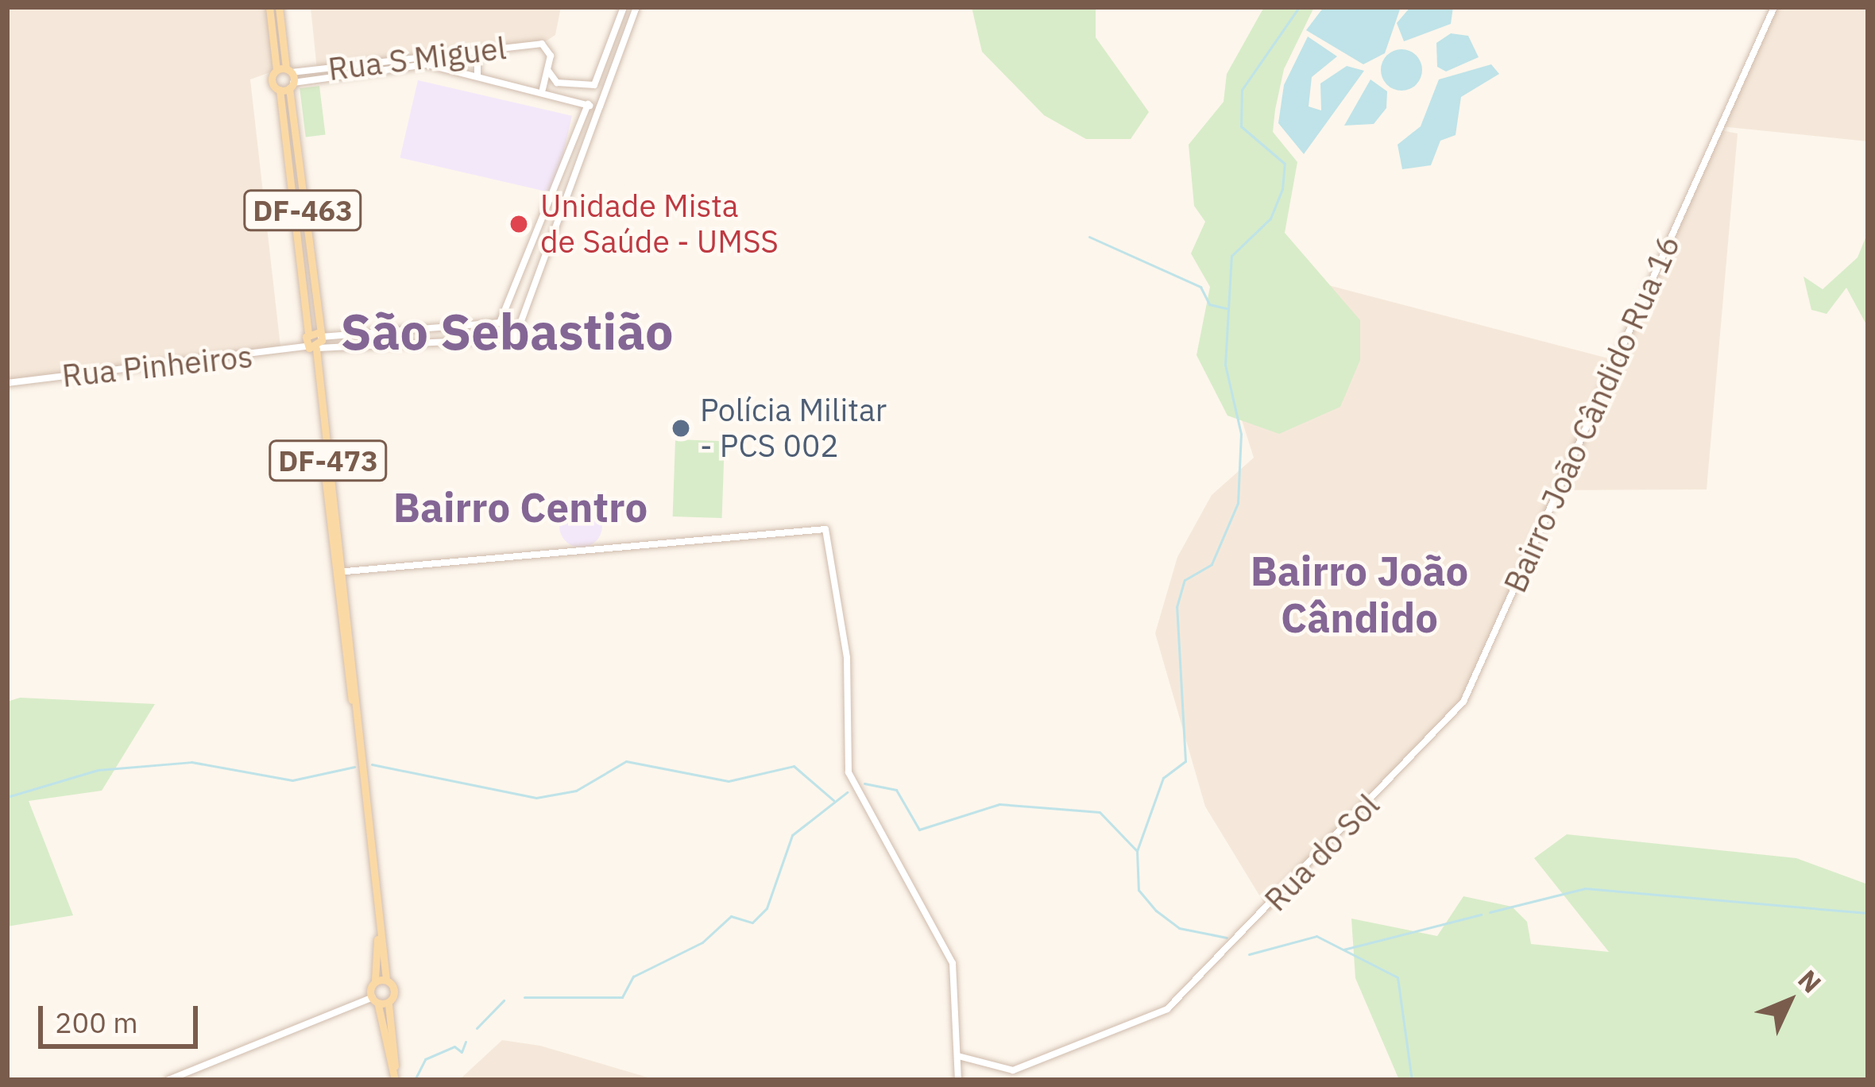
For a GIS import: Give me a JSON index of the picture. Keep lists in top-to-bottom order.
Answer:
{
  "streets": {
    "main road": ["DF-463", "DF-473"],
    "street": [
      "Rua S Miguel",
      "Rua Pinheiros",
      "Bairro João Cândido Rua 16",
      "Rua do Sol"
    ]
  },
  "crossings": [
    ["Rua S Miguel", "DF-463"],
    ["DF-463", "DF-473"],
    ["Rua Pinheiros", "DF-473"],
    ["Bairro João Cândido Rua 16", "Rua do Sol"]
  ],
  "districts": ["São Sebastião", "Bairro Centro", "Bairro João Cândido"],
  "places": ["Unidade Mista de Saúde - UMSS", "Polícia Militar - PCS 002"],
  "scale_bar": "200 m",
  "north": "top right"
}
